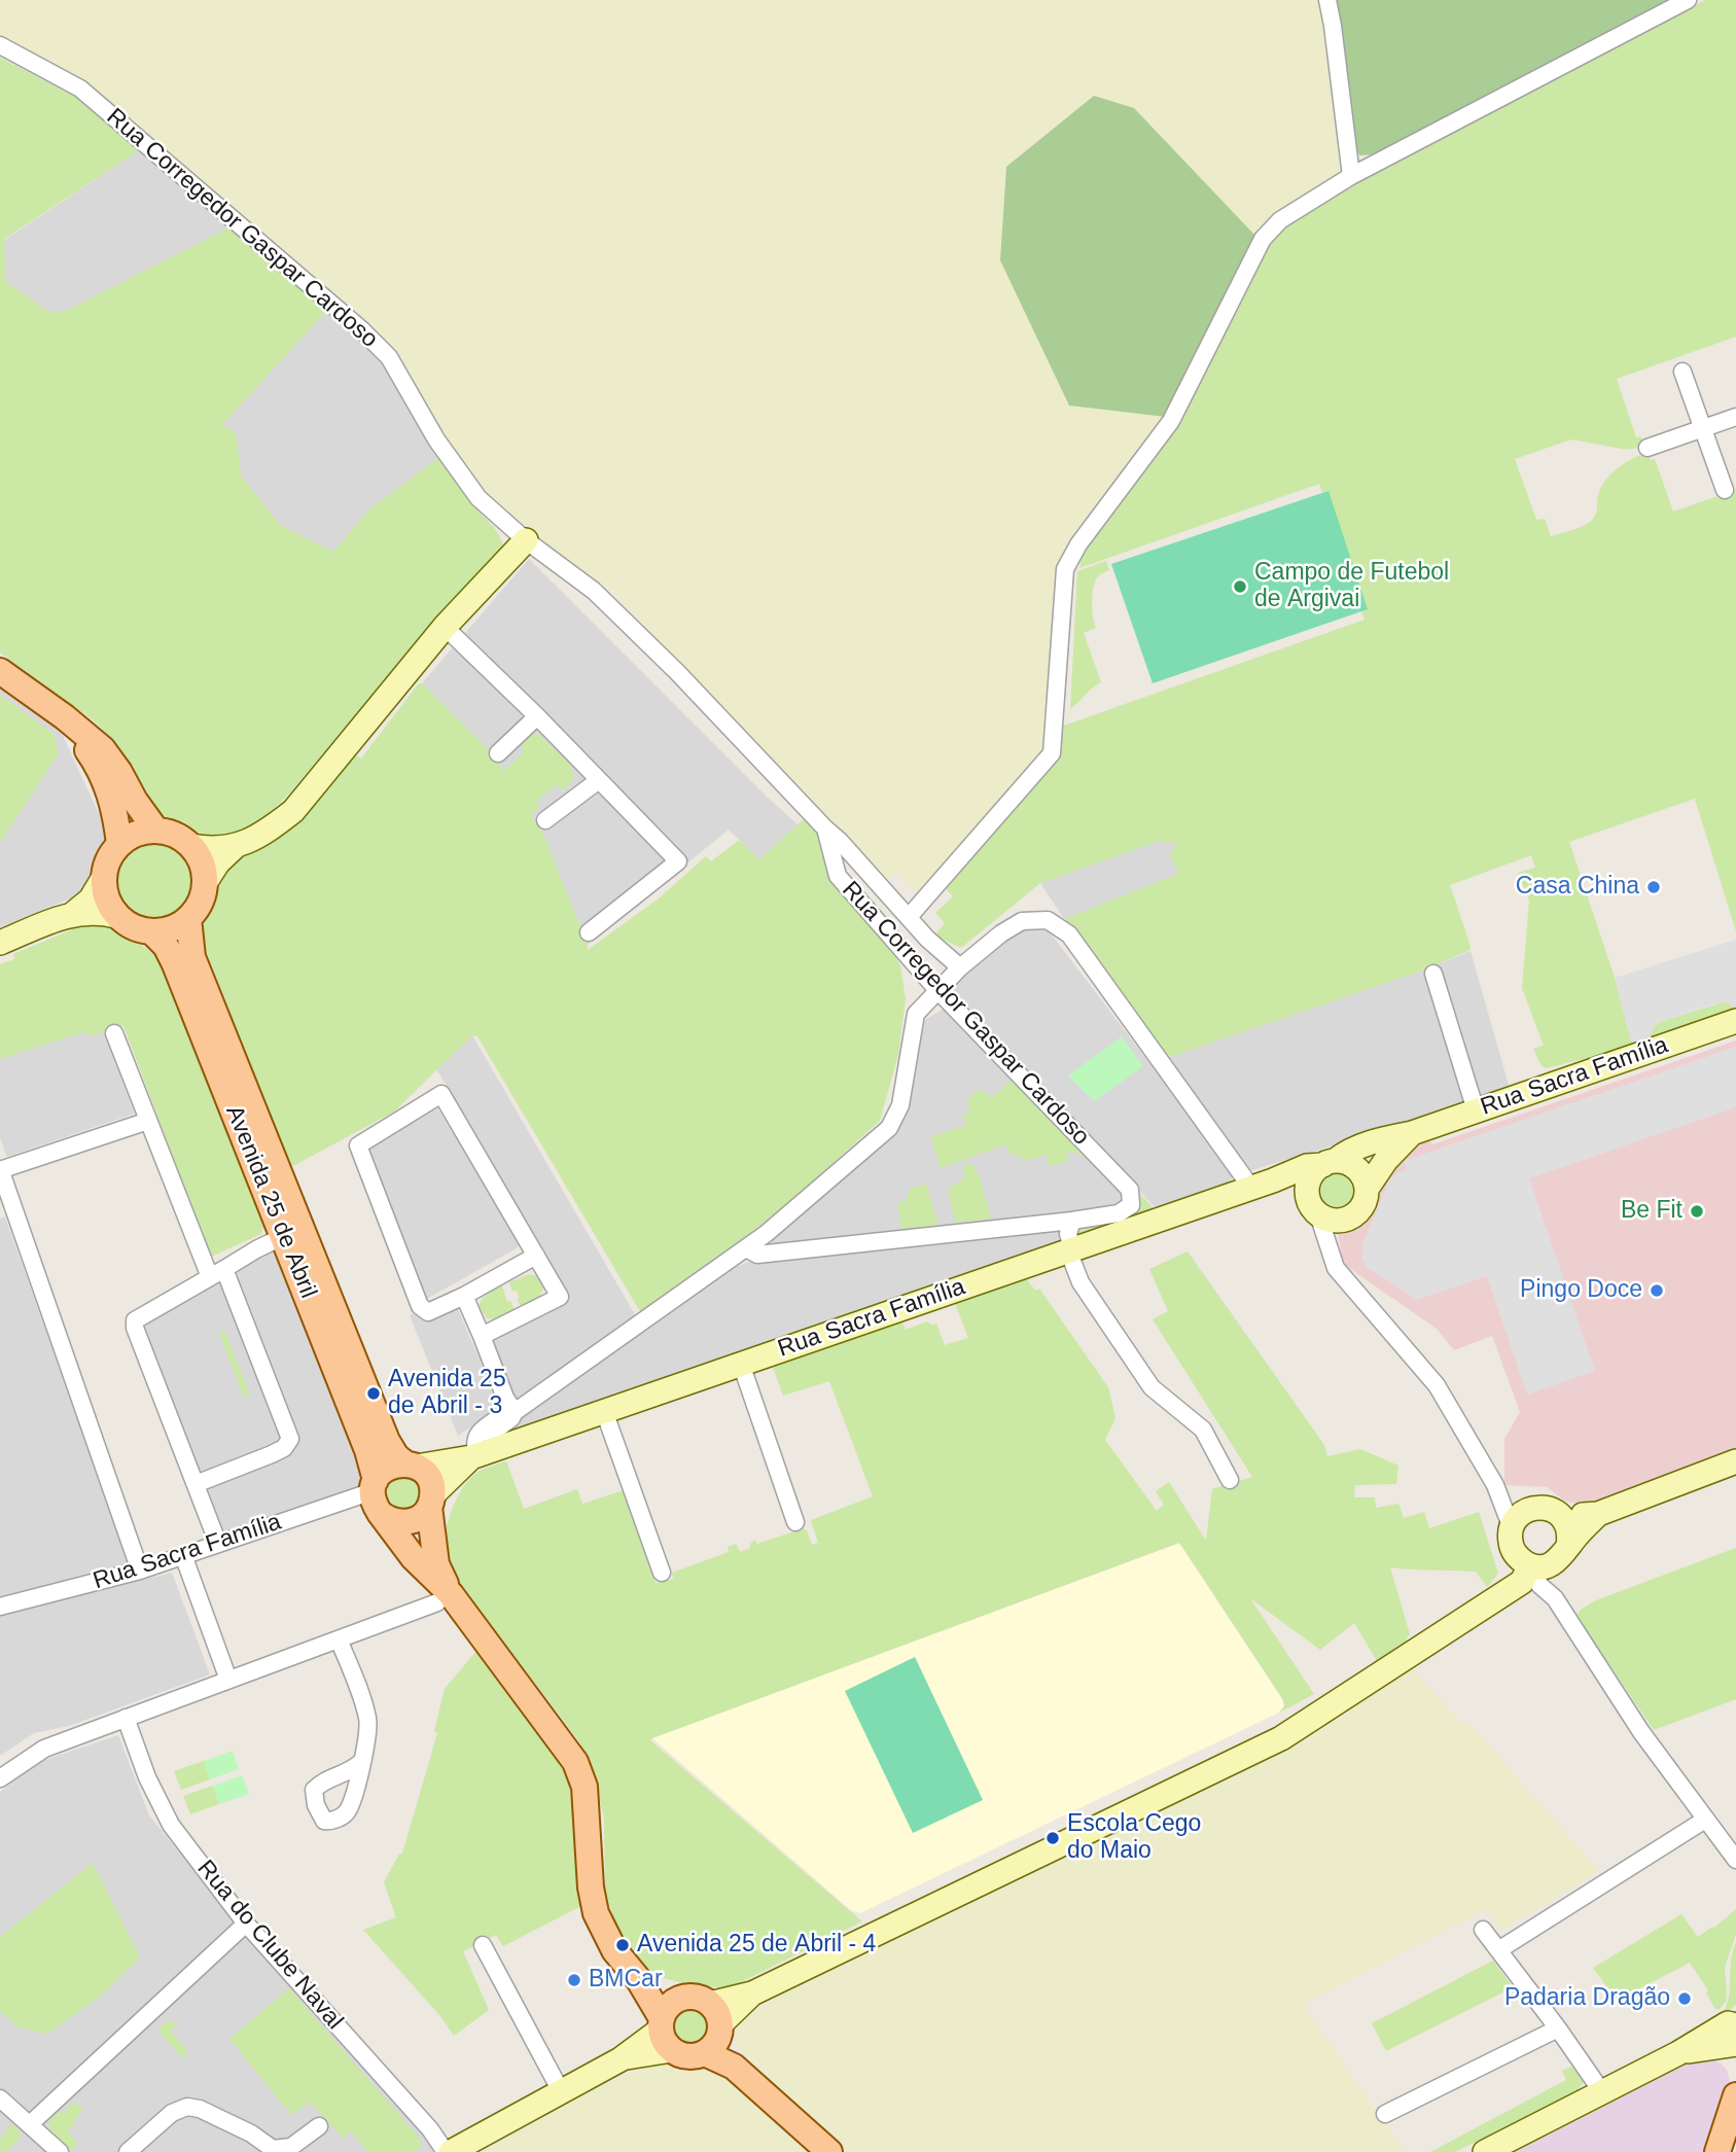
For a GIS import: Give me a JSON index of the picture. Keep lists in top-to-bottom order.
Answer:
{
  "streets": {
    "main road": ["Avenida 25 de Abril"],
    "street": ["Rua Corregedor Gaspar Cardoso", "Rua Sacra Família", "Rua do Clube Naval"]
  },
  "crossings": [
    ["Rua Sacra Família", "Avenida 25 de Abril"]
  ],
  "places": [
    "Campo de Futebol de Argivai",
    "Casa China",
    "Be Fit",
    "Pingo Doce",
    "Avenida 25 de Abril - 3",
    "Escola Cego do Maio",
    "Avenida 25 de Abril - 4",
    "BMCar",
    "Padaria Dragão"
  ]
}
